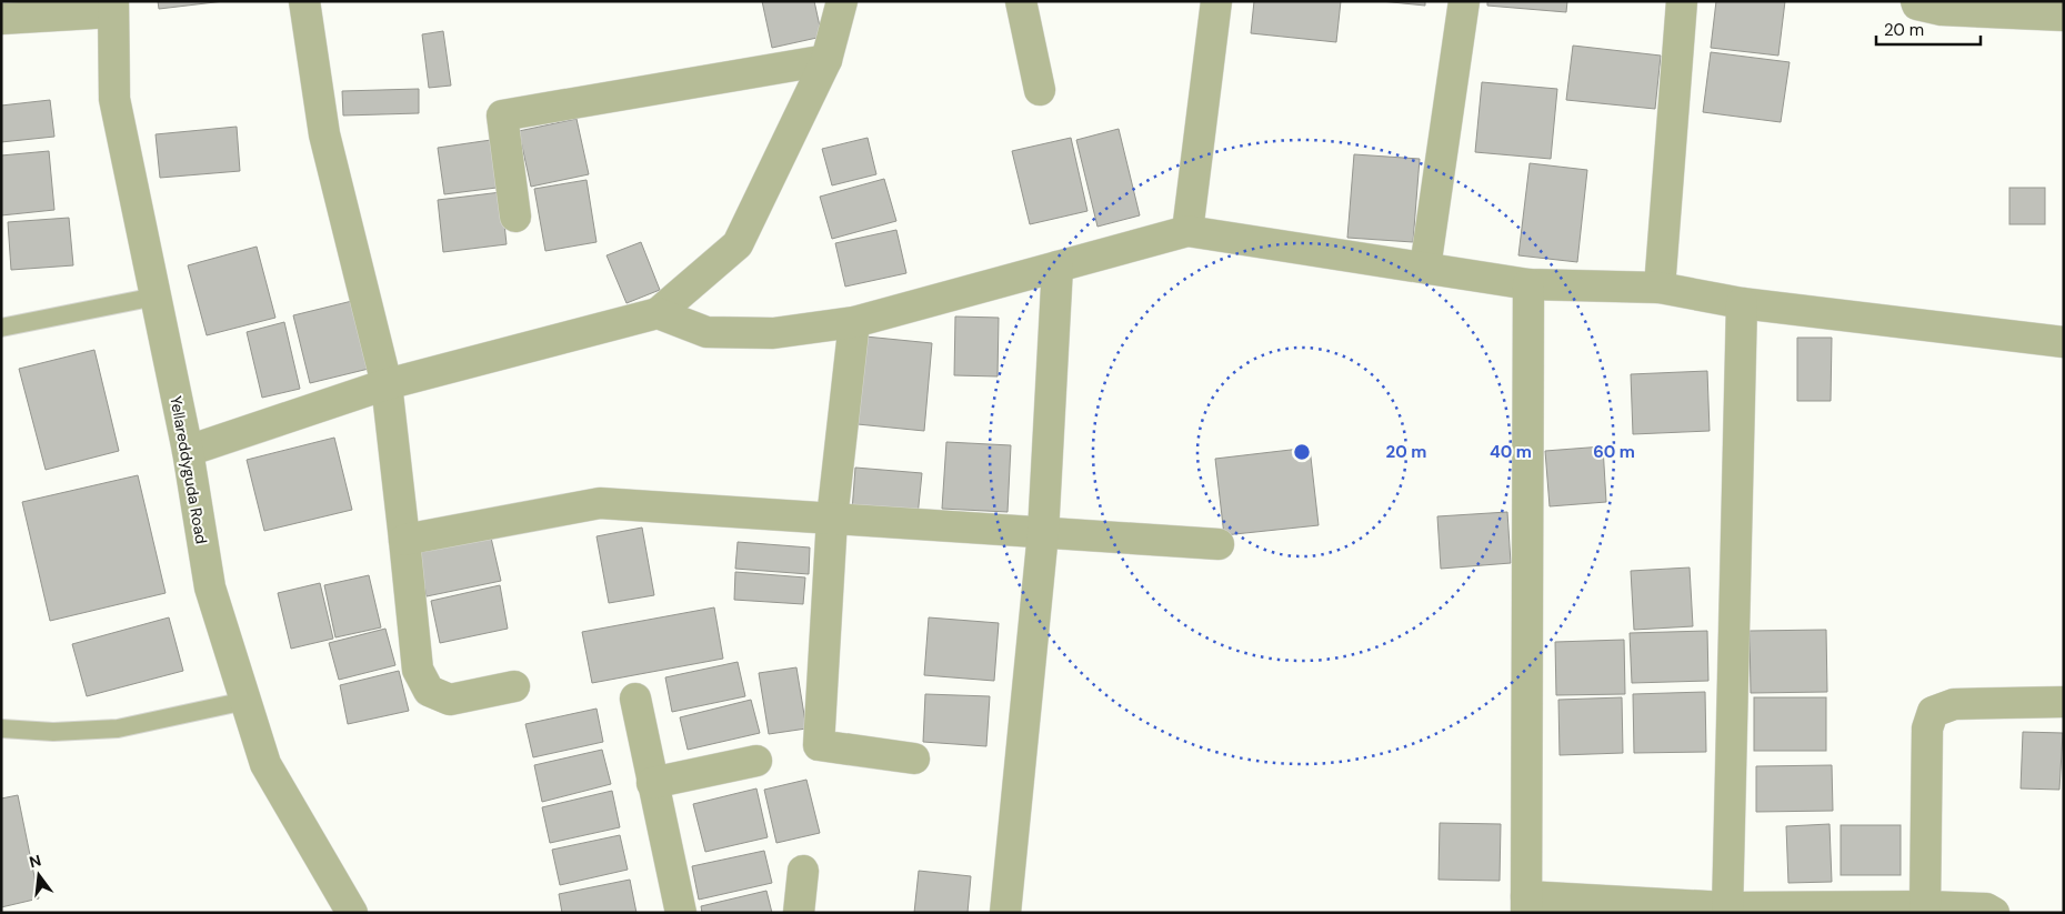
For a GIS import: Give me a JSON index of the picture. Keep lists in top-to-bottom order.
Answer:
{
  "streets": {
    "street": ["Yellareddyguda Road"]
  },
  "scale_bar": "20 m",
  "north": "top",
  "rings": ["20 m", "40 m", "60 m"]
}
